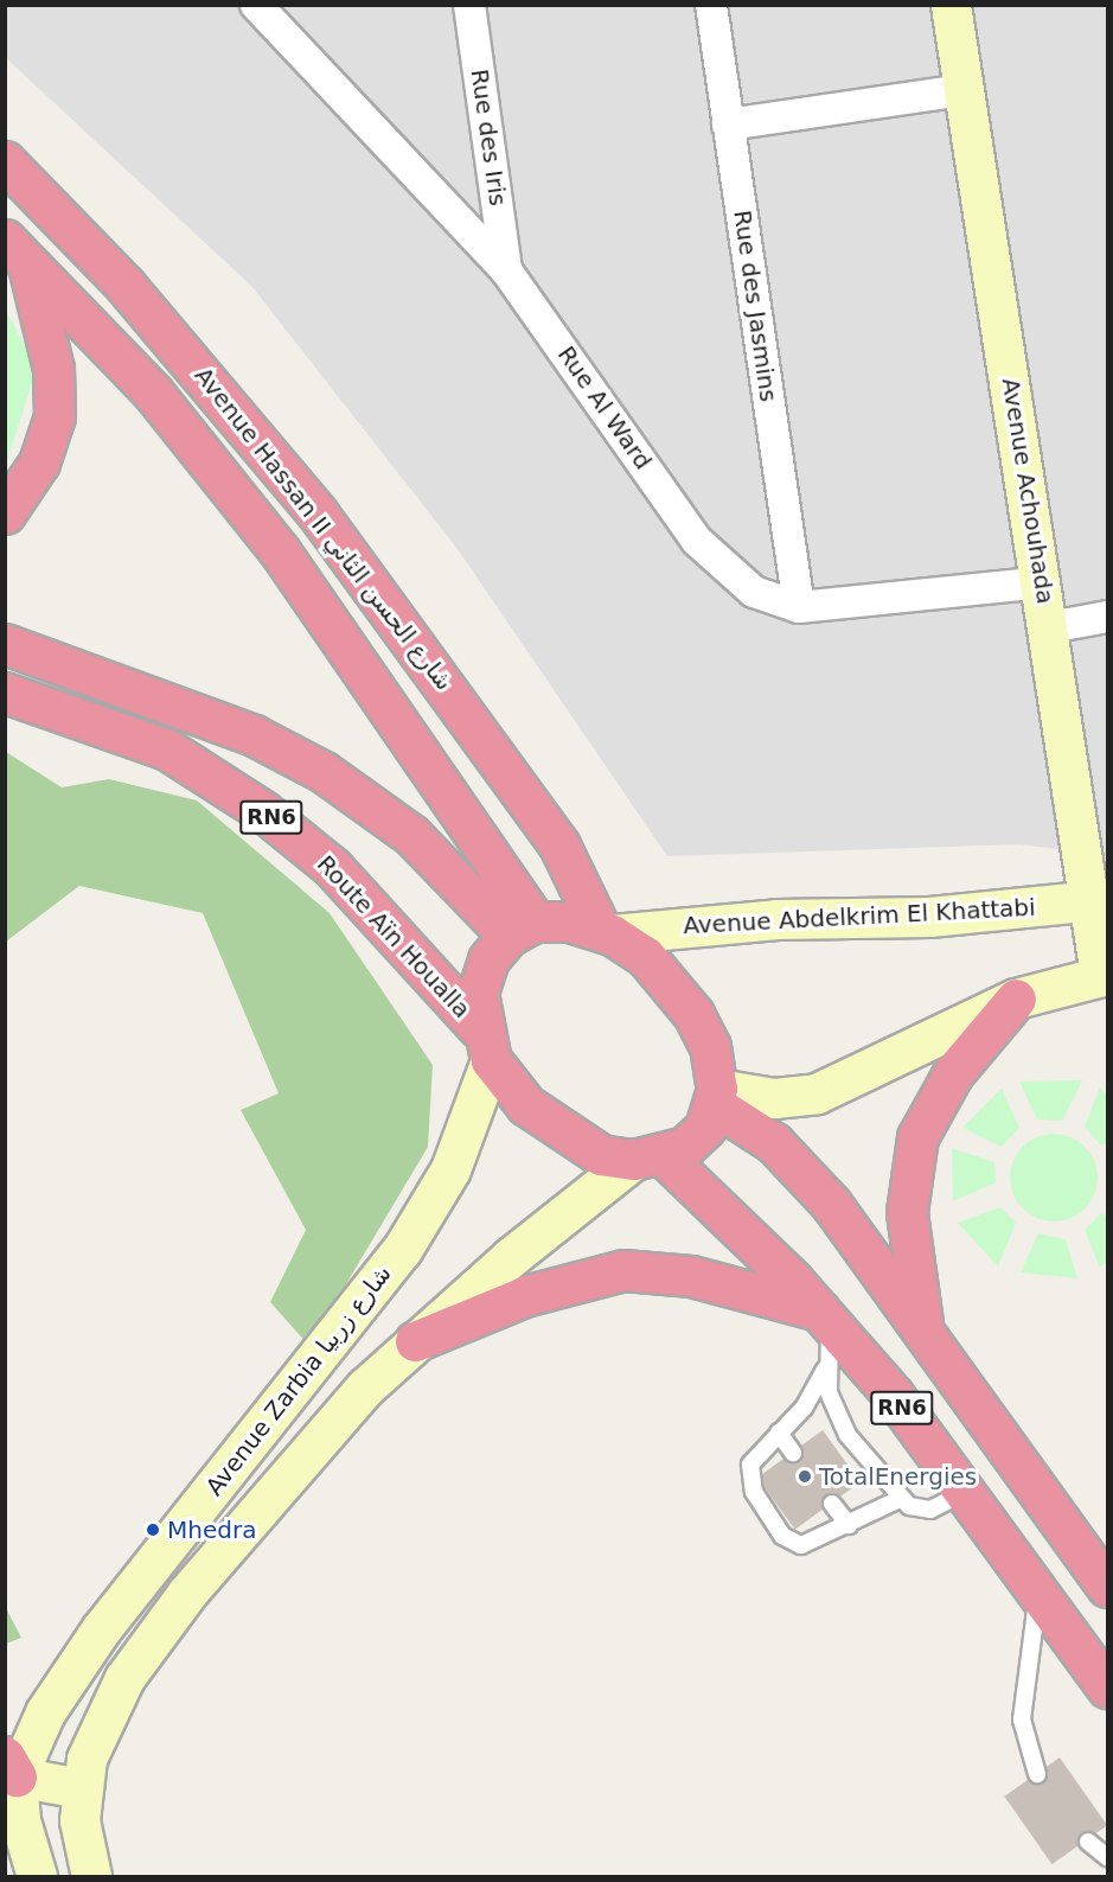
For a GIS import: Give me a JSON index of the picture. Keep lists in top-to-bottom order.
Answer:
{
  "streets": {
    "highway": ["Avenue Hassan II شارع الحسن الثاني", "RN6", "Route Aïn Houalla"],
    "main road": ["Avenue Achouhada", "Avenue Abdelkrim El Khattabi", "Avenue Zarbia شارع زربيا"],
    "street": ["Rue des Iris", "Rue des Jasmins", "Rue Al Ward"]
  },
  "crossings": [
    ["Rue des Iris", "Rue Al Ward"],
    ["Rue des Jasmins", "Rue Al Ward"],
    ["Rue Al Ward", "Avenue Achouhada"],
    ["Avenue Achouhada", "Avenue Abdelkrim El Khattabi"],
    ["Avenue Hassan II شارع الحسن الثاني", "RN6"],
    ["Avenue Hassan II شارع الحسن الثاني", "Avenue Abdelkrim El Khattabi"],
    ["Avenue Hassan II شارع الحسن الثاني", "Route Aïn Houalla"],
    ["Avenue Hassan II شارع الحسن الثاني", "Avenue Zarbia شارع زربيا"],
    ["RN6", "Avenue Abdelkrim El Khattabi"],
    ["RN6", "Route Aïn Houalla"],
    ["RN6", "Avenue Zarbia شارع زربيا"],
    ["Avenue Abdelkrim El Khattabi", "Route Aïn Houalla"],
    ["Avenue Abdelkrim El Khattabi", "Avenue Zarbia شارع زربيا"],
    ["Route Aïn Houalla", "Avenue Zarbia شارع زربيا"]
  ],
  "places": ["TotalEnergies", "Mhedra"]
}
